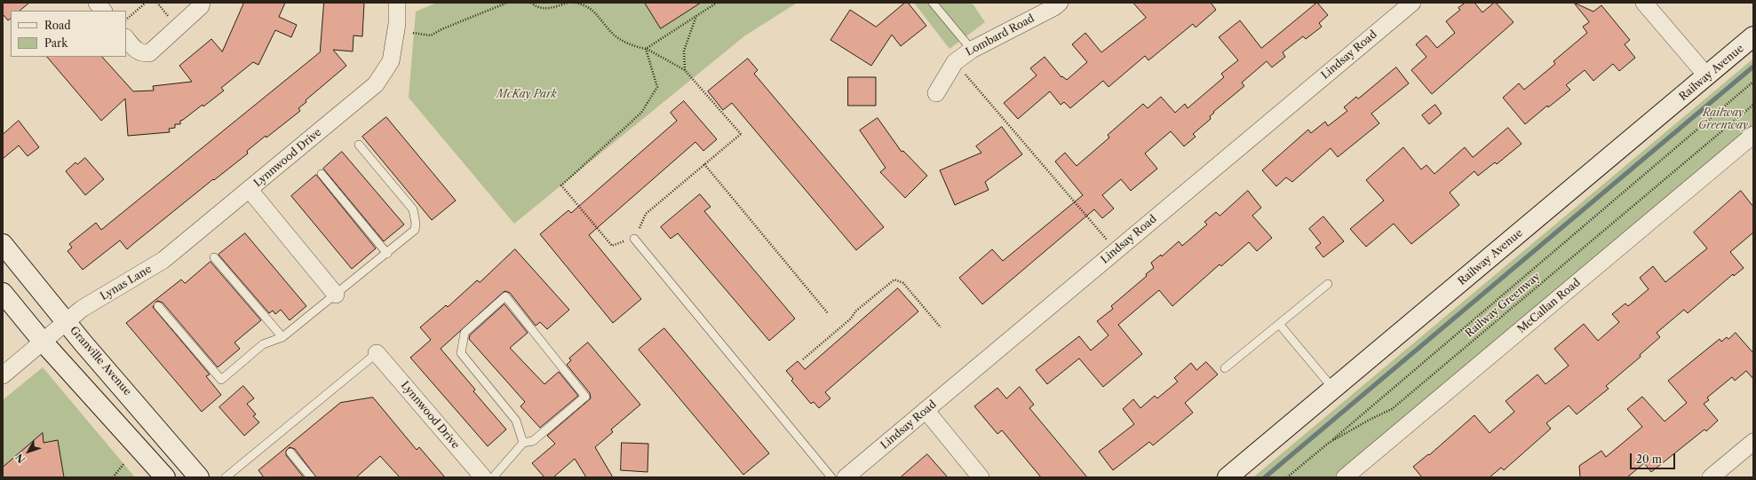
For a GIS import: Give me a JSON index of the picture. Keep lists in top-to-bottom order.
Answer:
{
  "streets": {
    "main road": ["Railway Avenue", "Granville Avenue"],
    "street": [
      "Lombard Road",
      "Lindsay Road",
      "Lynnwood Drive",
      "Lynas Lane",
      "McCallan Road"
    ],
    "path": ["Railway Greenway"]
  },
  "crossings": [
    ["Lynnwood Drive", "Lynas Lane"],
    ["Lynas Lane", "Granville Avenue"]
  ],
  "parks": ["McKay Park", "Railway Greenway"],
  "legend": ["Road", "Park"],
  "scale_bar": "20 m",
  "north": "bottom left"
}
